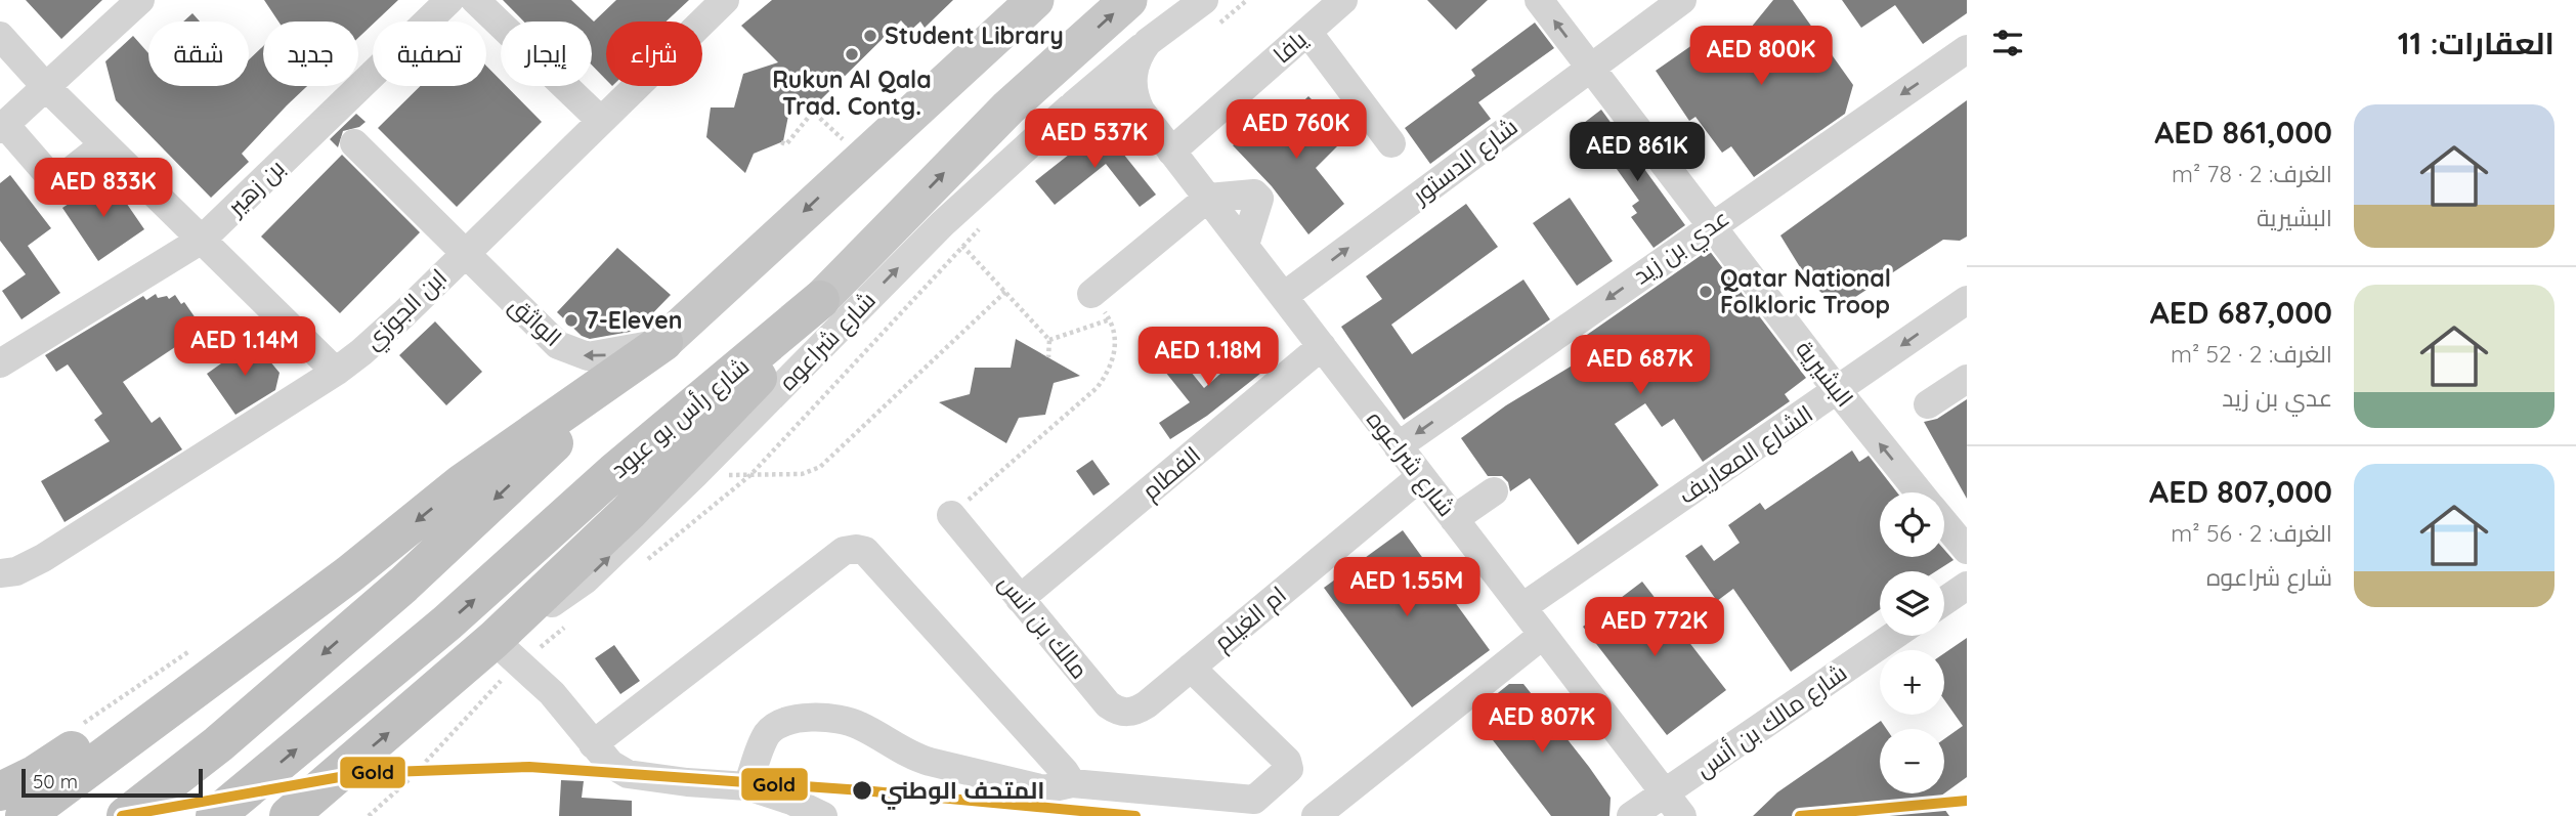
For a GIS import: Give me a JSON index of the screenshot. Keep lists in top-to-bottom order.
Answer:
{
  "streets": {
    "highway": ["شارع رأس بو عبود"],
    "street": [
      "يافا",
      "شارع الدستور",
      "بن زهير",
      "عدي بن زيد",
      "ابن الجوزي",
      "الواثق",
      "شارع شراعوه",
      "البشيرية",
      "الشارع المعاريف",
      "الفطام",
      "ام الغيلم",
      "مالك بن انس",
      "شارع مالك بن أنس"
    ]
  },
  "crossings": [
    ["يافا", "شارع شراعوه"],
    ["شارع الدستور", "شارع شراعوه"],
    ["شارع الدستور", "البشيرية"],
    ["عدي بن زيد", "شارع شراعوه"],
    ["عدي بن زيد", "البشيرية"],
    ["ابن الجوزي", "الواثق"],
    ["شارع شراعوه", "الشارع المعاريف"],
    ["شارع شراعوه", "الفطام"],
    ["شارع شراعوه", "ام الغيلم"],
    ["شارع شراعوه", "شارع مالك بن أنس"],
    ["البشيرية", "الشارع المعاريف"],
    ["الفطام", "مالك بن انس"],
    ["ام الغيلم", "مالك بن انس"]
  ],
  "one_way": ["شارع الدستور", "عدي بن زيد", "الواثق"],
  "places": [
    "Student Library",
    "Rukun Al Qala Trad. Contg.",
    "Qatar National Folkloric Troop",
    "7-Eleven",
    "المتحف الوطني"
  ],
  "lines": ["transit line Gold"],
  "scale_bar": "50 m",
  "page": {
    "heading": "العقارات: 11",
    "chip": [
      "شراء",
      "إيجار",
      "تصفية",
      "جديد",
      "شقة"
    ],
    "price": [
      "AED 800K",
      "AED 760K",
      "AED 537K",
      "AED 861K",
      "AED 833K",
      "AED 1.14M",
      "AED 1.18M",
      "AED 687K",
      "AED 1.55M",
      "AED 772K",
      "AED 807K"
    ],
    "list": [
      {
        "name": "AED 861,000",
        "note": "الغرف: 2 · 78 m² · البشيرية"
      },
      {
        "name": "AED 687,000",
        "note": "الغرف: 2 · 52 m² · عدي بن زيد"
      },
      {
        "name": "AED 807,000",
        "note": "الغرف: 2 · 56 m² · شارع شراعوه"
      }
    ],
    "map_buttons": ["+", "−"],
    "scale": "50 m"
  }
}
